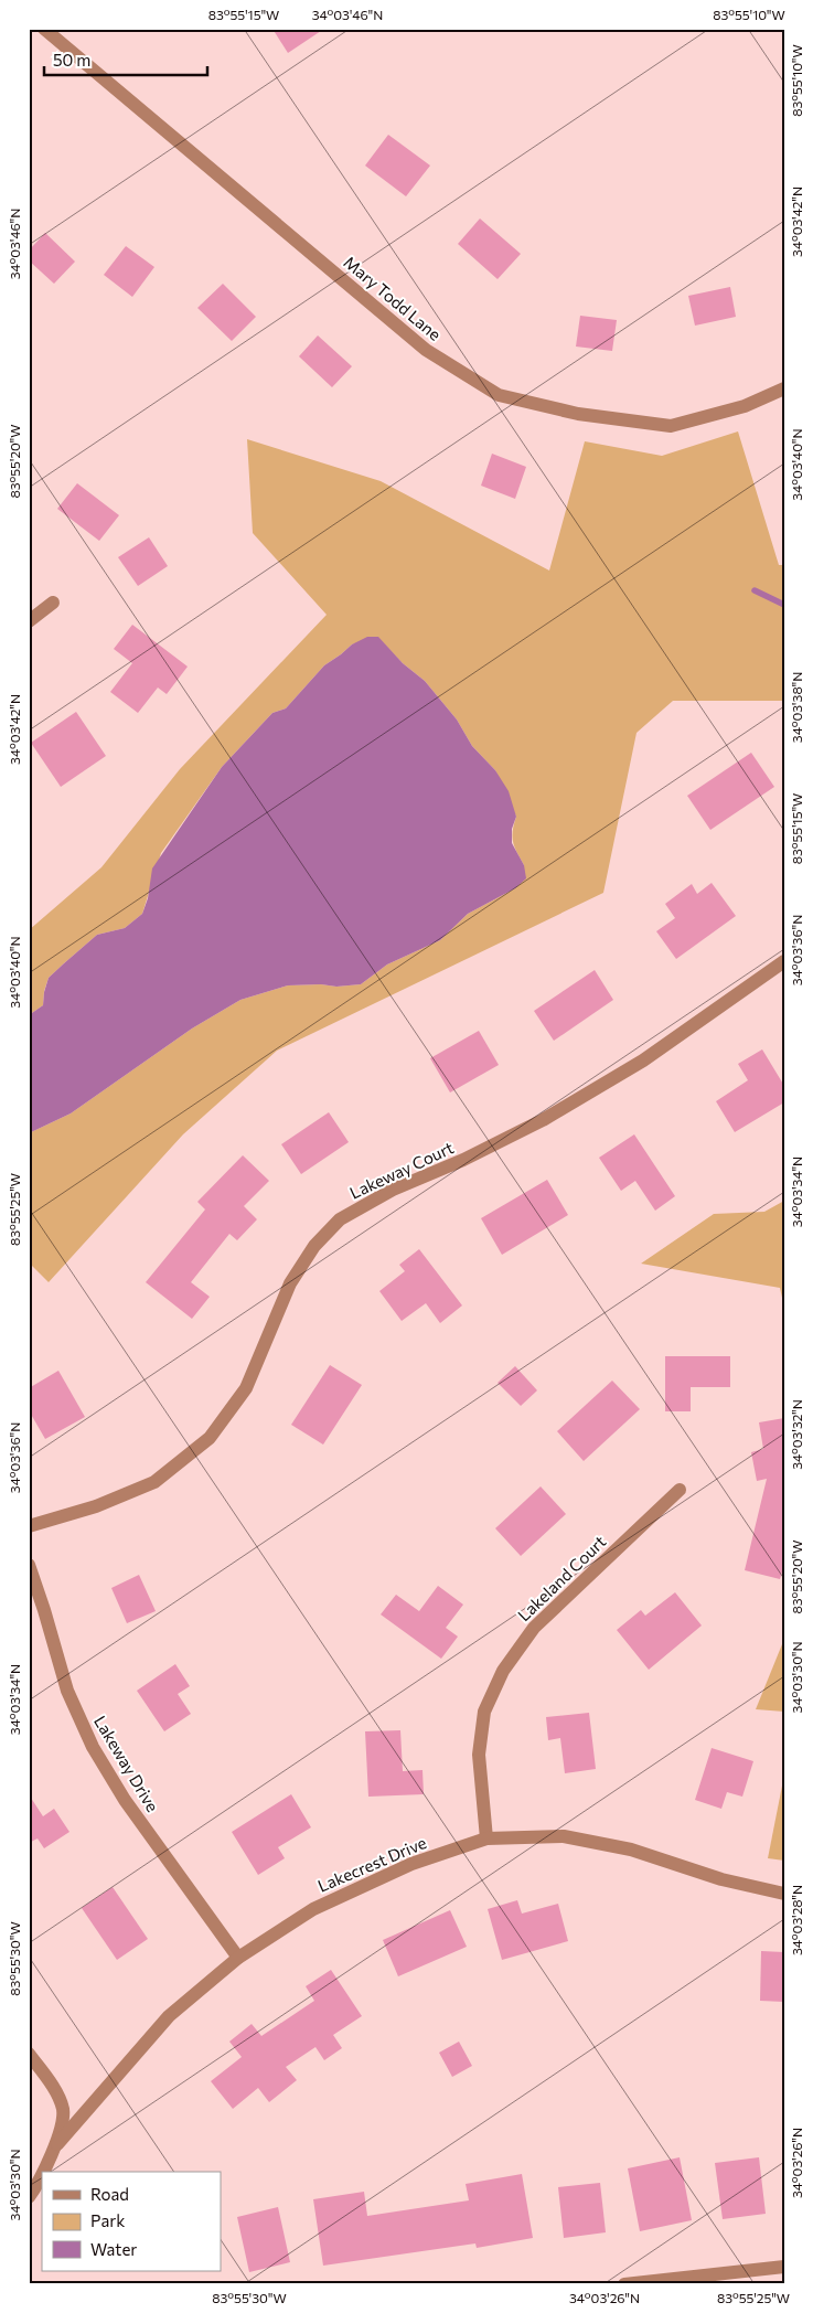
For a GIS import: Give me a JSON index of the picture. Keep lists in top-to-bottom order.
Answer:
{
  "streets": {
    "street": [
      "Mary Todd Lane",
      "Lakeway Court",
      "Lakeland Court",
      "Lakeway Drive",
      "Lakecrest Drive"
    ]
  },
  "crossings": [
    ["Lakeland Court", "Lakecrest Drive"],
    ["Lakeway Drive", "Lakecrest Drive"]
  ],
  "legend": ["Road", "Park", "Water"],
  "scale_bar": "50 m",
  "coordinates": [
    "83°55'15\"W",
    "34°03'46\"N",
    "83°55'10\"W",
    "34°03'42\"N",
    "83°55'20\"W",
    "34°03'40\"N",
    "34°03'38\"N",
    "34°03'36\"N",
    "34°03'34\"N",
    "83°55'25\"W",
    "34°03'32\"N",
    "34°03'30\"N",
    "34°03'28\"N",
    "83°55'30\"W",
    "34°03'26\"N"
  ]
}
